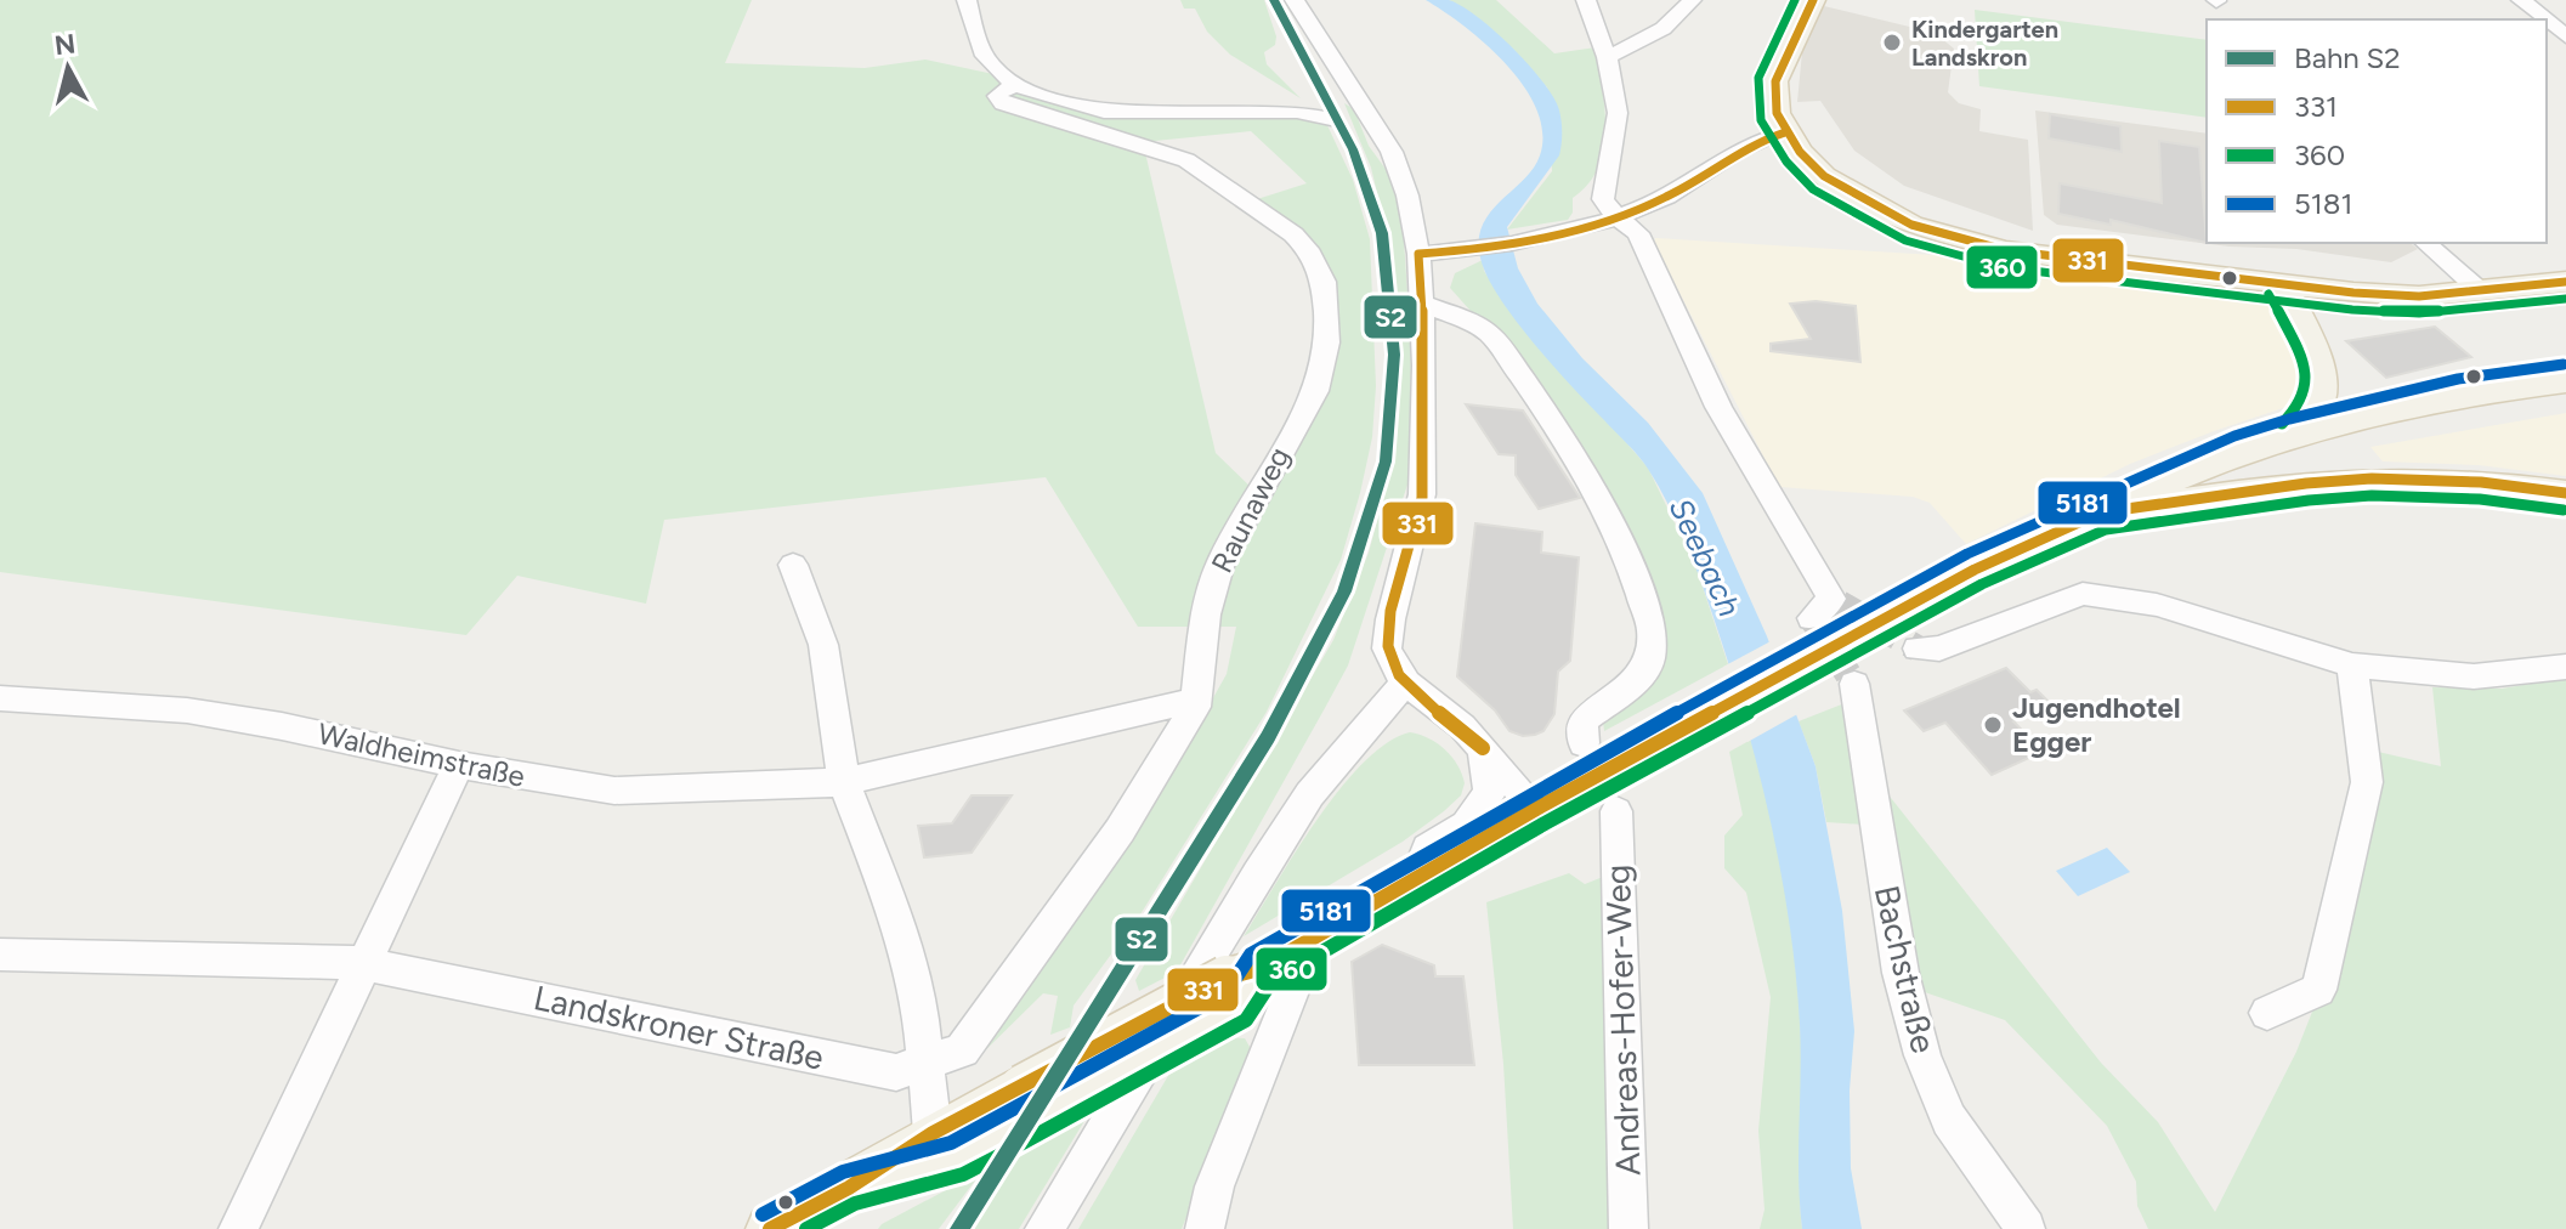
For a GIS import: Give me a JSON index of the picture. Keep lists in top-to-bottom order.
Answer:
{
  "streets": {
    "street": [
      "Raunaweg",
      "Waldheimstraße",
      "Bachstraße",
      "Andreas-Hofer-Weg",
      "Landskroner Straße"
    ]
  },
  "crossings": [
    ["Raunaweg", "Waldheimstraße"],
    ["Raunaweg", "Landskroner Straße"]
  ],
  "water": ["Seebach"],
  "places": ["Kindergarten Landskron", "Jugendhotel Egger"],
  "lines": [
    "rail line S2",
    "transit line 331",
    "transit line 360",
    "transit line 5181"
  ],
  "legend": [
    "Bahn S2",
    "331",
    "360",
    "5181"
  ],
  "north": "top"
}
